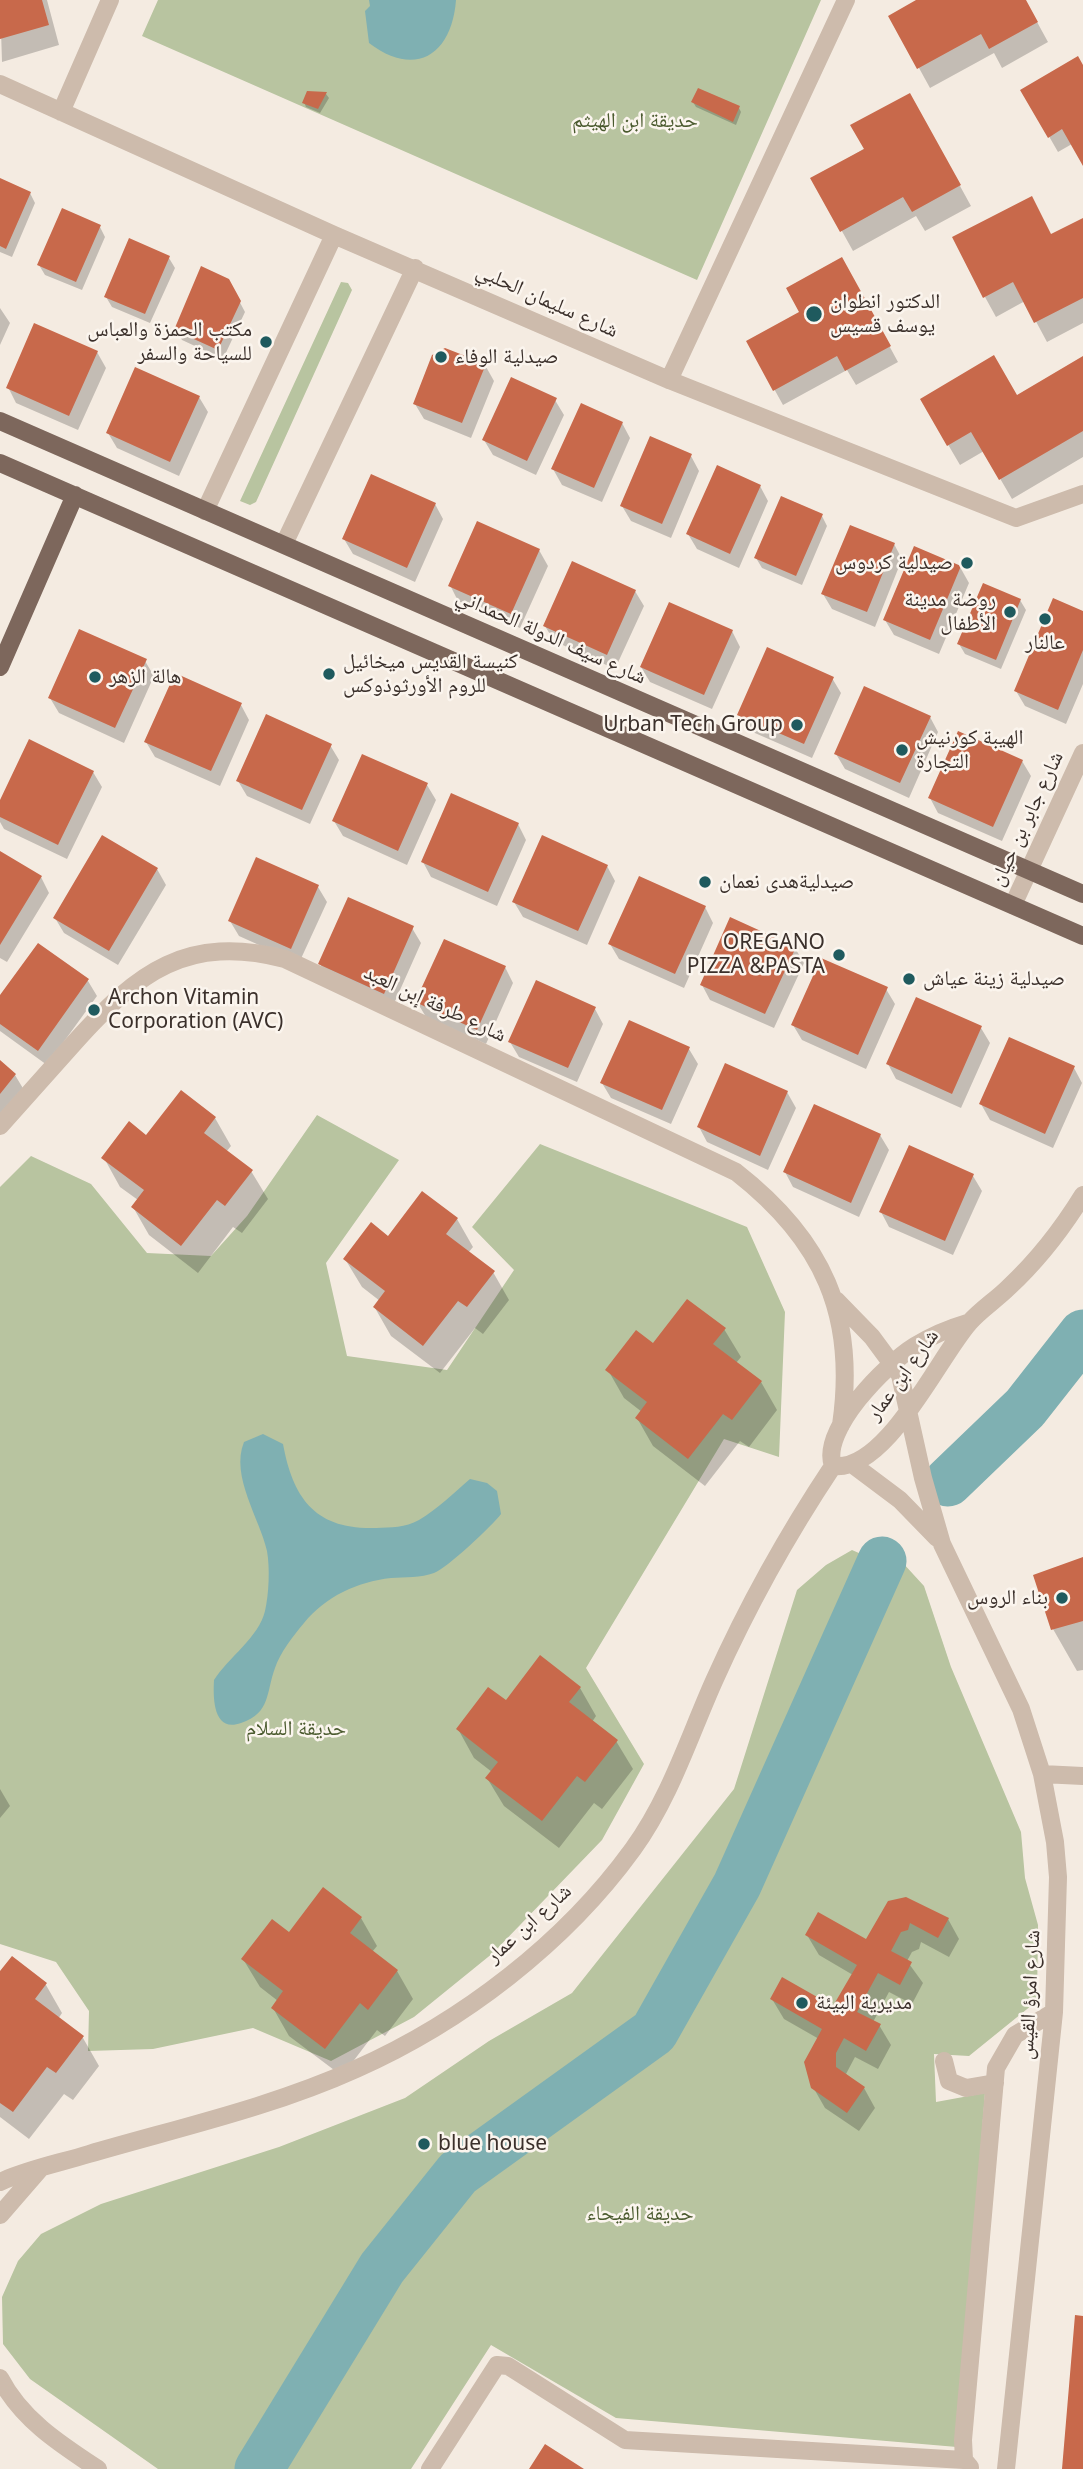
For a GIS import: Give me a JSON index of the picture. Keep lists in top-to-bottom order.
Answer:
{
  "streets": {
    "main road": ["شارع سيف الدولة الحمداني"],
    "street": [
      "شارع سليمان الحلبي",
      "شارع جابر بن حيان",
      "شارع طرفة إبن العبد",
      "شارع ابن عمار",
      "شارع امرؤ القيس"
    ]
  },
  "crossings": [
    ["شارع سيف الدولة الحمداني", "شارع جابر بن حيان"],
    ["شارع طرفة إبن العبد", "شارع ابن عمار"],
    ["شارع طرفة إبن العبد", "شارع امرؤ القيس"]
  ],
  "parks": ["حديقة ابن الهيثم", "حديقة السلام", "حديقة الفيحاء"],
  "places": [
    "الدكتور انطوان يوسف قسيس",
    "مكتب الحمزة والعباس للسياحة والسفر",
    "صيدلية الوفاء",
    "صيدلية كردوس",
    "روضة مدينة الأطفال",
    "عالنار",
    "كنيسة القديس ميخائيل للروم الأورثوذوكس",
    "هالة الزهر",
    "Urban Tech Group",
    "الهيبة كورنيش التجارة",
    "صيدليةهدى نعمان",
    "OREGANO PIZZA &PASTA",
    "صيدلية زينة عياش",
    "Archon Vitamin Corporation (AVC)",
    "بناء الروس",
    "مديرية البيئة",
    "blue house"
  ]
}
